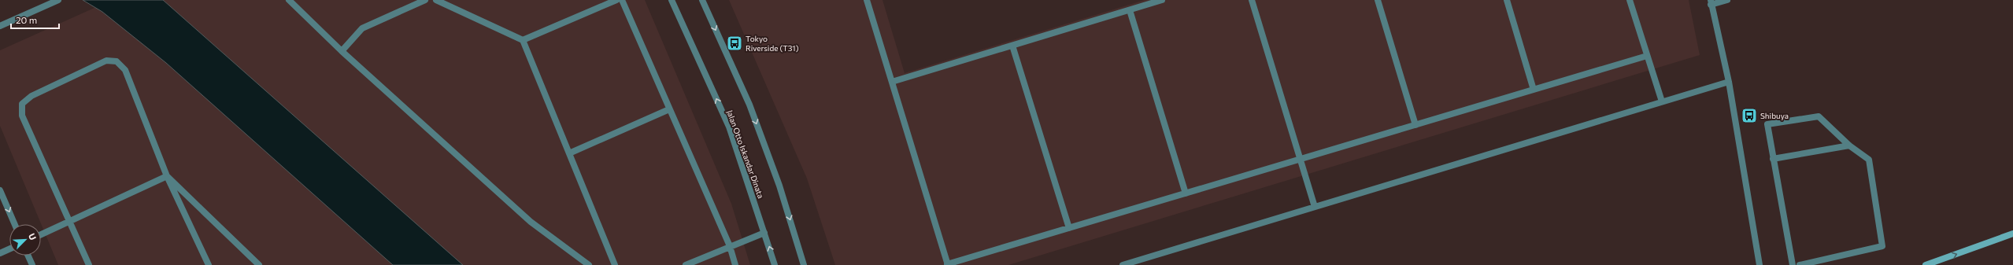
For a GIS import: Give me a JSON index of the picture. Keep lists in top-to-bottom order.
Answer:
{
  "streets": {
    "street": ["Jalan Otto Iskandar Dinata"]
  },
  "places": {
    "bus stop": ["Tokyo Riverside (T31)", "Shibuya"]
  },
  "scale_bar": "20 m",
  "north": "top right"
}
